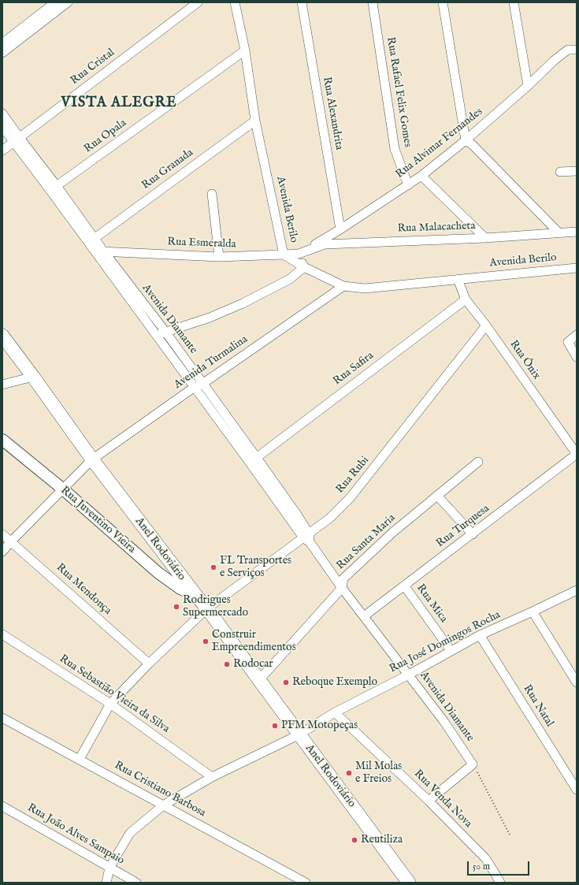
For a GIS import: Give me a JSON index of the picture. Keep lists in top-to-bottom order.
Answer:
{
  "streets": {
    "main road": ["Anel Rodoviário"],
    "street": [
      "Rua Cristal",
      "Rua Rafael Felix Gomes",
      "Rua Alexandrita",
      "Rua Opala",
      "Rua Alvimar Fernandes",
      "Rua Granada",
      "Avenida Berilo",
      "Rua Malacacheta",
      "Rua Esmeralda",
      "Avenida Diamante",
      "Rua Ônix",
      "Avenida Turmalina",
      "Rua Safira",
      "Rua Rubi",
      "Rua Juventino Vieira",
      "Rua Turquesa",
      "Rua Santa Maria",
      "Rua Mendonça",
      "Rua Mica",
      "Rua José Domingos Rocha",
      "Rua Sebastião Vieira da Silva",
      "Rua Natal",
      "Rua Cristiano Barbosa",
      "Rua Venda Nova",
      "Rua João Alves Sampaio"
    ]
  },
  "crossings": [
    ["Rua Cristal", "Avenida Diamante"],
    ["Rua Rafael Felix Gomes", "Rua Alvimar Fernandes"],
    ["Rua Alexandrita", "Rua Alvimar Fernandes"],
    ["Rua Opala", "Avenida Berilo"],
    ["Rua Opala", "Avenida Diamante"],
    ["Rua Alvimar Fernandes", "Rua Malacacheta"],
    ["Rua Alvimar Fernandes", "Rua Esmeralda"],
    ["Rua Granada", "Avenida Berilo"],
    ["Rua Granada", "Avenida Diamante"],
    ["Avenida Berilo", "Rua Esmeralda"],
    ["Avenida Berilo", "Rua Ônix"],
    ["Avenida Berilo", "Avenida Turmalina"],
    ["Rua Malacacheta", "Rua Esmeralda"],
    ["Rua Esmeralda", "Avenida Diamante"],
    ["Avenida Diamante", "Avenida Turmalina"],
    ["Avenida Diamante", "Rua Safira"],
    ["Avenida Diamante", "Rua Rubi"],
    ["Avenida Diamante", "Rua Turquesa"],
    ["Avenida Diamante", "Rua Santa Maria"],
    ["Avenida Diamante", "Rua José Domingos Rocha"],
    ["Rua Ônix", "Rua Safira"],
    ["Rua Ônix", "Rua Rubi"],
    ["Rua Ônix", "Rua Turquesa"],
    ["Avenida Turmalina", "Rua Juventino Vieira"],
    ["Avenida Turmalina", "Anel Rodoviário"],
    ["Avenida Turmalina", "Rua Mendonça"],
    ["Rua Rubi", "Anel Rodoviário"],
    ["Rua Rubi", "Rua Mendonça"],
    ["Rua Rubi", "Rua Sebastião Vieira da Silva"],
    ["Rua Rubi", "Rua Cristiano Barbosa"],
    ["Rua Juventino Vieira", "Anel Rodoviário"],
    ["Rua Turquesa", "Rua Mica"],
    ["Rua Santa Maria", "Anel Rodoviário"],
    ["Anel Rodoviário", "Rua José Domingos Rocha"],
    ["Rua Mica", "Rua José Domingos Rocha"],
    ["Rua José Domingos Rocha", "Rua Sebastião Vieira da Silva"],
    ["Rua José Domingos Rocha", "Rua Natal"],
    ["Rua José Domingos Rocha", "Rua Cristiano Barbosa"],
    ["Rua José Domingos Rocha", "Rua Venda Nova"],
    ["Rua José Domingos Rocha", "Rua João Alves Sampaio"]
  ],
  "districts": ["VISTA ALEGRE"],
  "places": [
    "FL Transportes e Serviços",
    "Rodrigues Supermercado",
    "Construir Empreendimentos",
    "Rodocar",
    "Reboque Exemplo",
    "PFM Motopeças",
    "Mil Molas e Freios",
    "Reutiliza"
  ],
  "scale_bar": "50 m"
}
